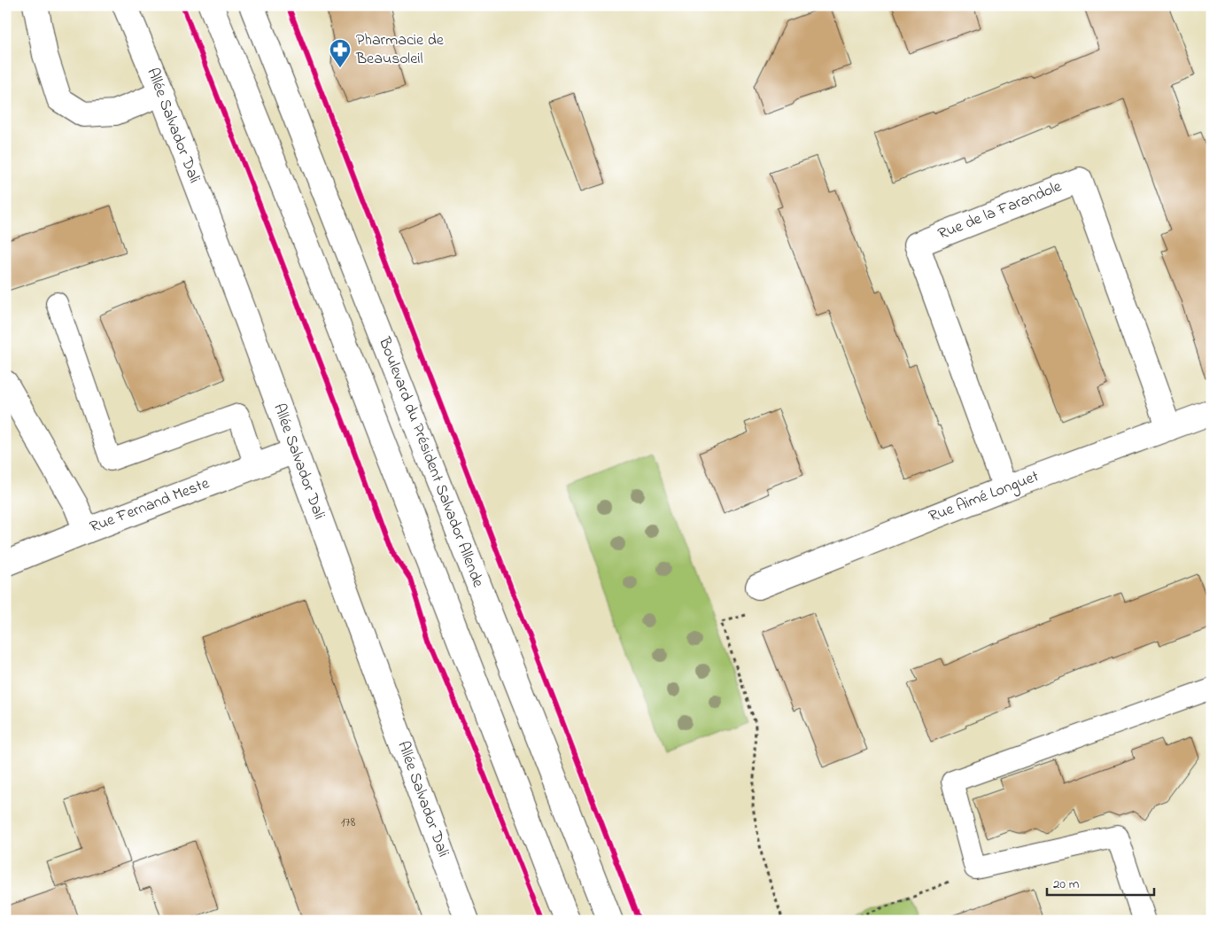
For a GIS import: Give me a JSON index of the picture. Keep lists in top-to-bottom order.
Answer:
{
  "streets": {
    "street": [
      "Allée Salvador Dali",
      "Rue de la Farandole",
      "Boulevard du Président Salvador Allende",
      "Rue Aimé Longuet",
      "Rue Fernand Meste"
    ]
  },
  "crossings": [
    ["Allée Salvador Dali", "Rue Fernand Meste"],
    ["Rue de la Farandole", "Rue Aimé Longuet"]
  ],
  "places": {
    "pharmacy": ["Pharmacie de Beausoleil"]
  },
  "house_numbers": ["178"],
  "scale_bar": "20 m"
}
